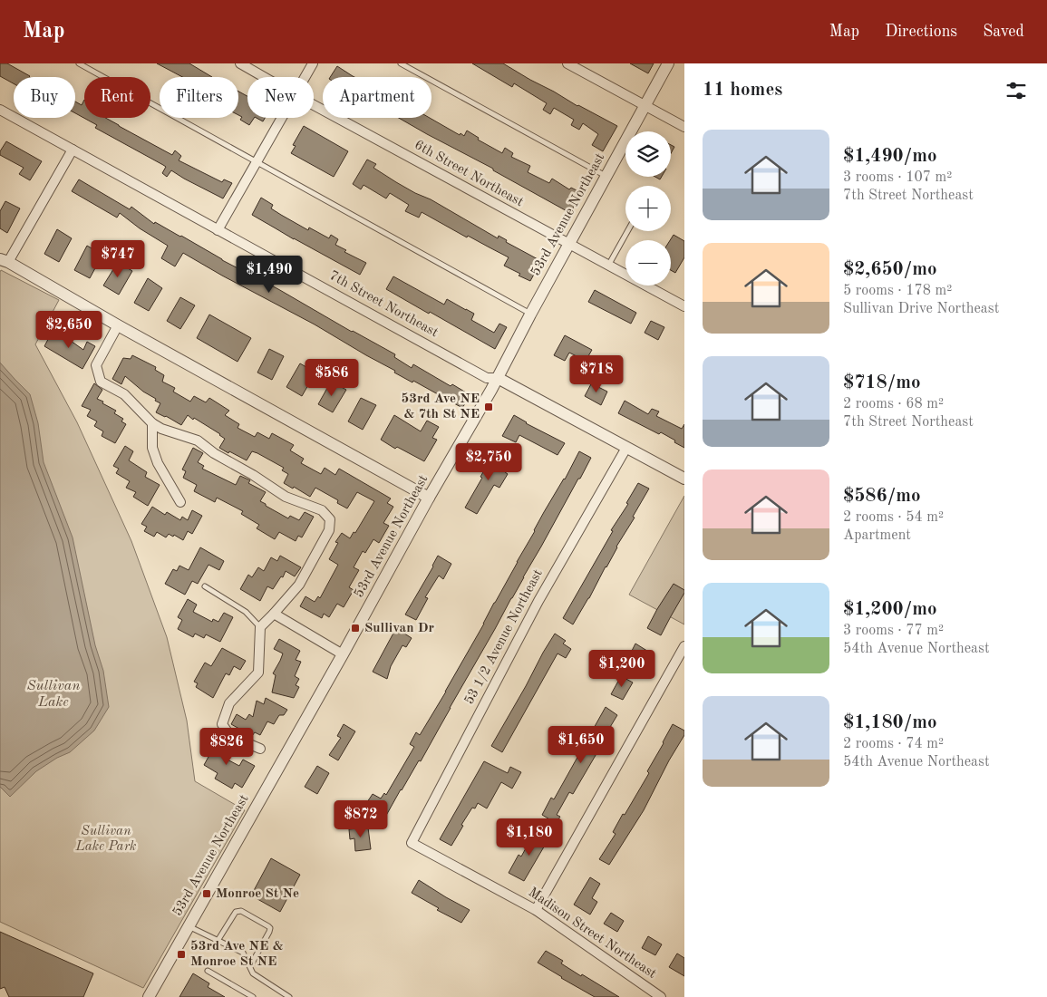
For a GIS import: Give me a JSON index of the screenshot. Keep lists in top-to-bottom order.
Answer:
{
  "streets": {
    "street": [
      "6th Street Northeast",
      "53rd Avenue Northeast",
      "7th Street Northeast",
      "53 1/2 Avenue Northeast",
      "Madison Street Northeast"
    ]
  },
  "crossings": [
    ["6th Street Northeast", "53rd Avenue Northeast"],
    ["53rd Avenue Northeast", "7th Street Northeast"],
    ["7th Street Northeast", "53 1/2 Avenue Northeast"],
    ["53 1/2 Avenue Northeast", "Madison Street Northeast"]
  ],
  "water": ["Sullivan Lake"],
  "parks": ["Sullivan Lake Park"],
  "places": {
    "transit": [
      "53rd Ave NE & 7th St NE",
      "Sullivan Dr",
      "Monroe St Ne",
      "53rd Ave NE & Monroe St NE"
    ]
  },
  "page": {
    "header": "Map",
    "nav": ["Map", "Directions", "Saved"],
    "heading": "11 homes",
    "chip": [
      "Buy",
      "Rent",
      "Filters",
      "New",
      "Apartment"
    ],
    "list": [
      {
        "name": "$1,490/mo",
        "note": "3 rooms · 107 m² · 7th Street Northeast"
      },
      {
        "name": "$2,650/mo",
        "note": "5 rooms · 178 m² · Sullivan Drive Northeast"
      },
      {
        "name": "$718/mo",
        "note": "2 rooms · 68 m² · 7th Street Northeast"
      },
      {
        "name": "$586/mo",
        "note": "2 rooms · 54 m² · Apartment"
      },
      {
        "name": "$1,200/mo",
        "note": "3 rooms · 77 m² · 54th Avenue Northeast"
      },
      {
        "name": "$1,180/mo",
        "note": "2 rooms · 74 m² · 54th Avenue Northeast"
      }
    ],
    "map_buttons": ["+", "−"],
    "price": [
      "$747",
      "$1,490",
      "$2,650",
      "$718",
      "$586",
      "$2,750",
      "$1,200",
      "$1,650",
      "$826",
      "$872",
      "$1,180"
    ]
  }
}
